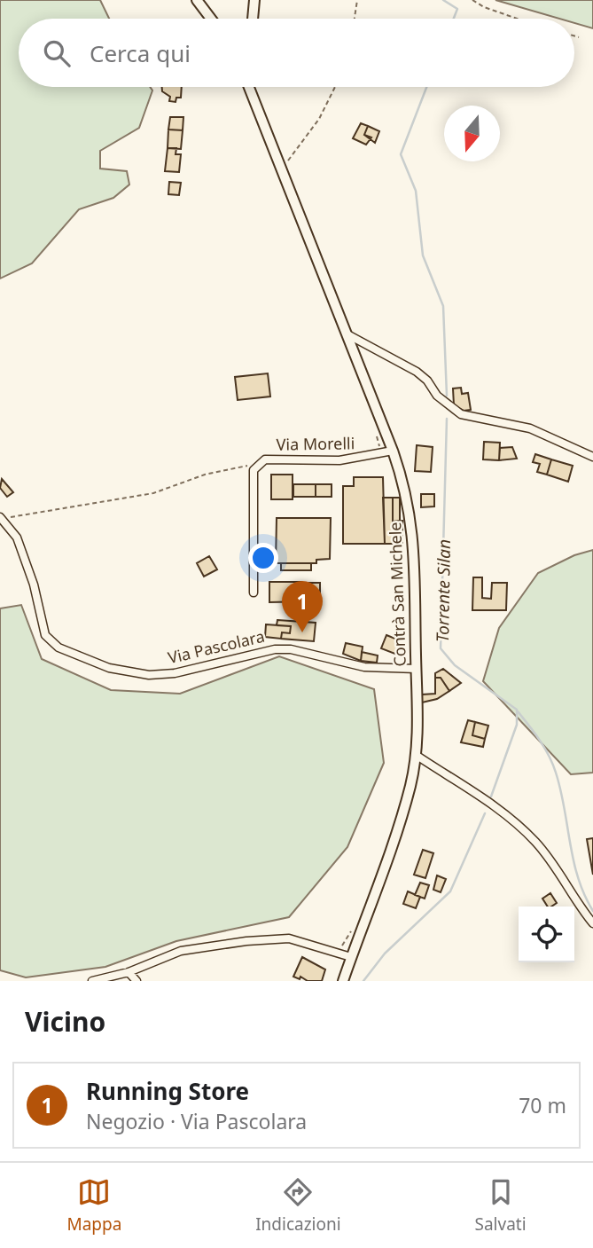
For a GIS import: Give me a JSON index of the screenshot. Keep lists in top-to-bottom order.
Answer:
{
  "streets": {
    "main road": ["Contrà San Michele"],
    "street": ["Via Morelli", "Via Pascolara"]
  },
  "crossings": [
    ["Via Morelli", "Contrà San Michele"],
    ["Contrà San Michele", "Via Pascolara"]
  ],
  "water": ["Torrente Silan"],
  "north": "bottom",
  "page": {
    "search": "Cerca qui",
    "pins": "1",
    "heading": "Vicino",
    "list": [
      {
        "mark": "1",
        "name": "Running Store",
        "note": "Negozio · Via Pascolara",
        "value": "70 m"
      }
    ],
    "nav": ["Mappa", "Indicazioni", "Salvati"]
  }
}
